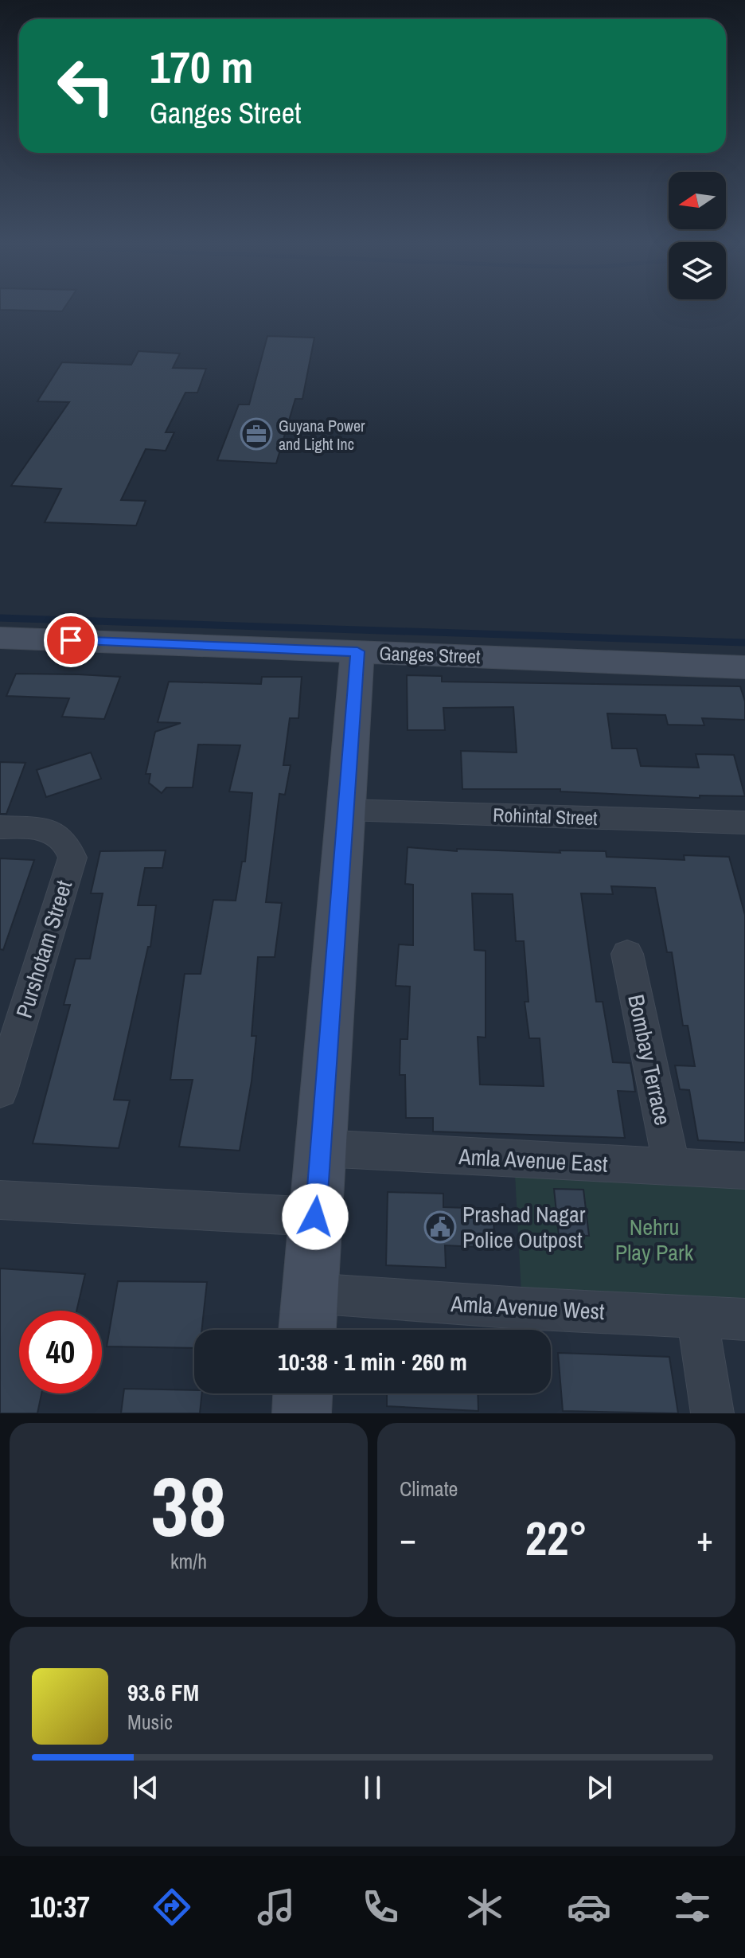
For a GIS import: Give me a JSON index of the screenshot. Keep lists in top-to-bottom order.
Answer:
{
  "streets": {
    "street": [
      "Ganges Street",
      "Rohintal Street",
      "Purshotam Street",
      "Bombay Terrace",
      "Amla Avenue East",
      "Amla Avenue West"
    ]
  },
  "crossings": [
    ["Bombay Terrace", "Amla Avenue East"]
  ],
  "parks": ["Nehru Play Park"],
  "places": {
    "office": ["Guyana Power and Light Inc"],
    "public building": ["Prashad Nagar Police Outpost"]
  },
  "north": "left",
  "page": {
    "turn": ["170 m", "Ganges Street"],
    "limit": "40",
    "trip": "10:38 · 1 min · 260 m",
    "tile": [
      ["38", "km/h"],
      "Climate"
    ],
    "heat": ["−", "22°", "+"],
    "song": ["93.6 FM", "Music"],
    "tabs": "10:37"
  }
}
